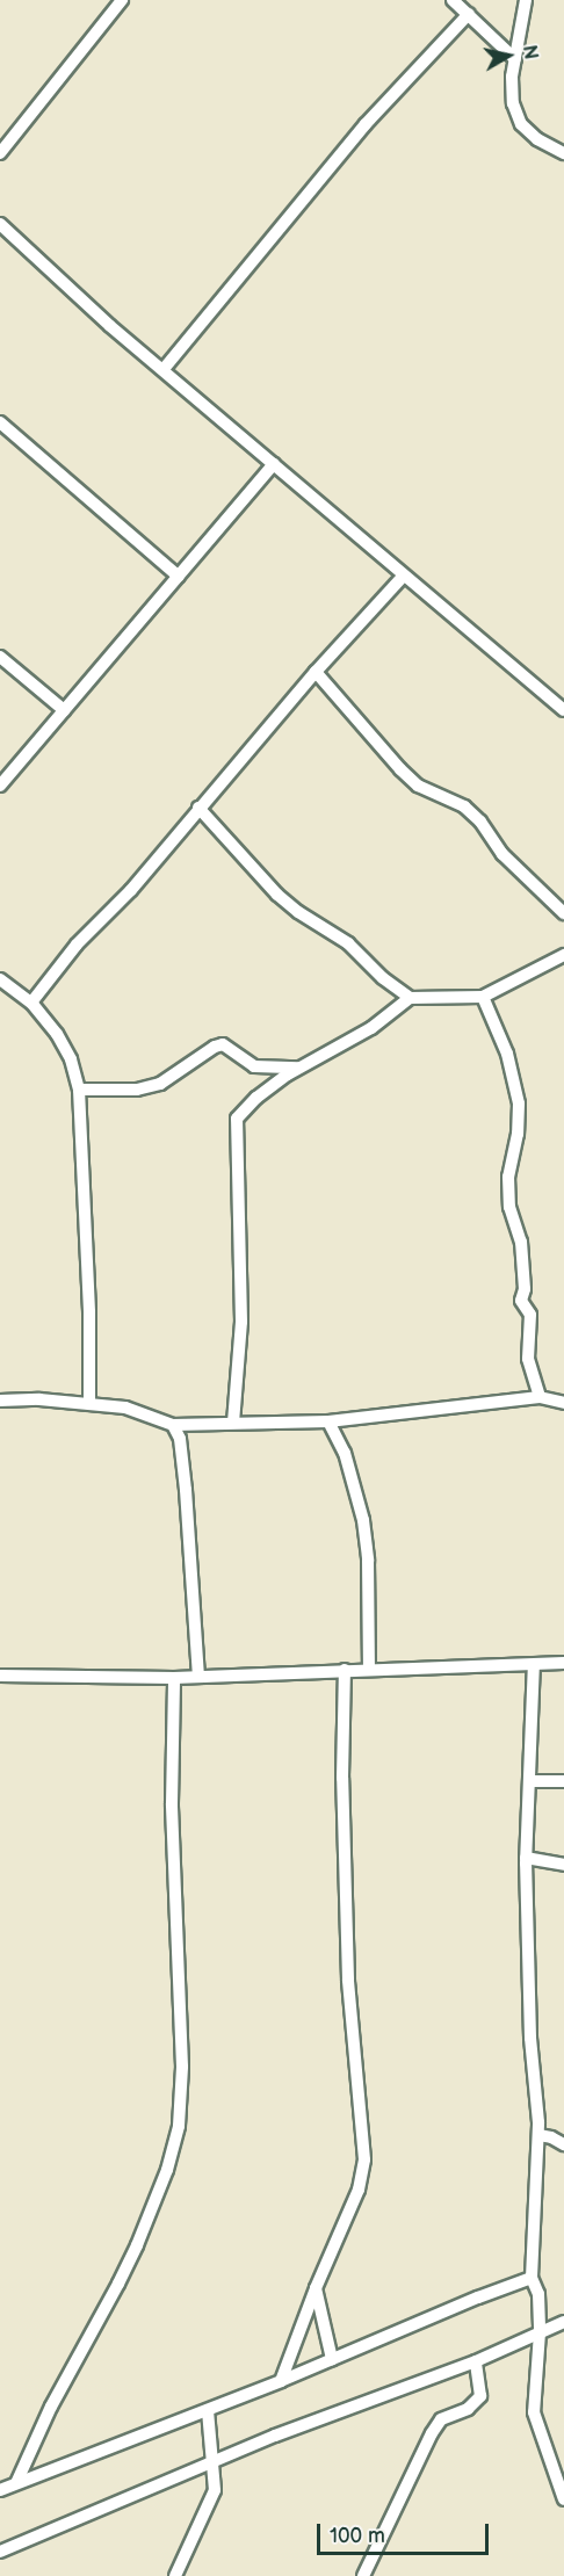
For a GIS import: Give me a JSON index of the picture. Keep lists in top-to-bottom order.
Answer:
{
  "scale_bar": "100 m",
  "north": "right"
}
